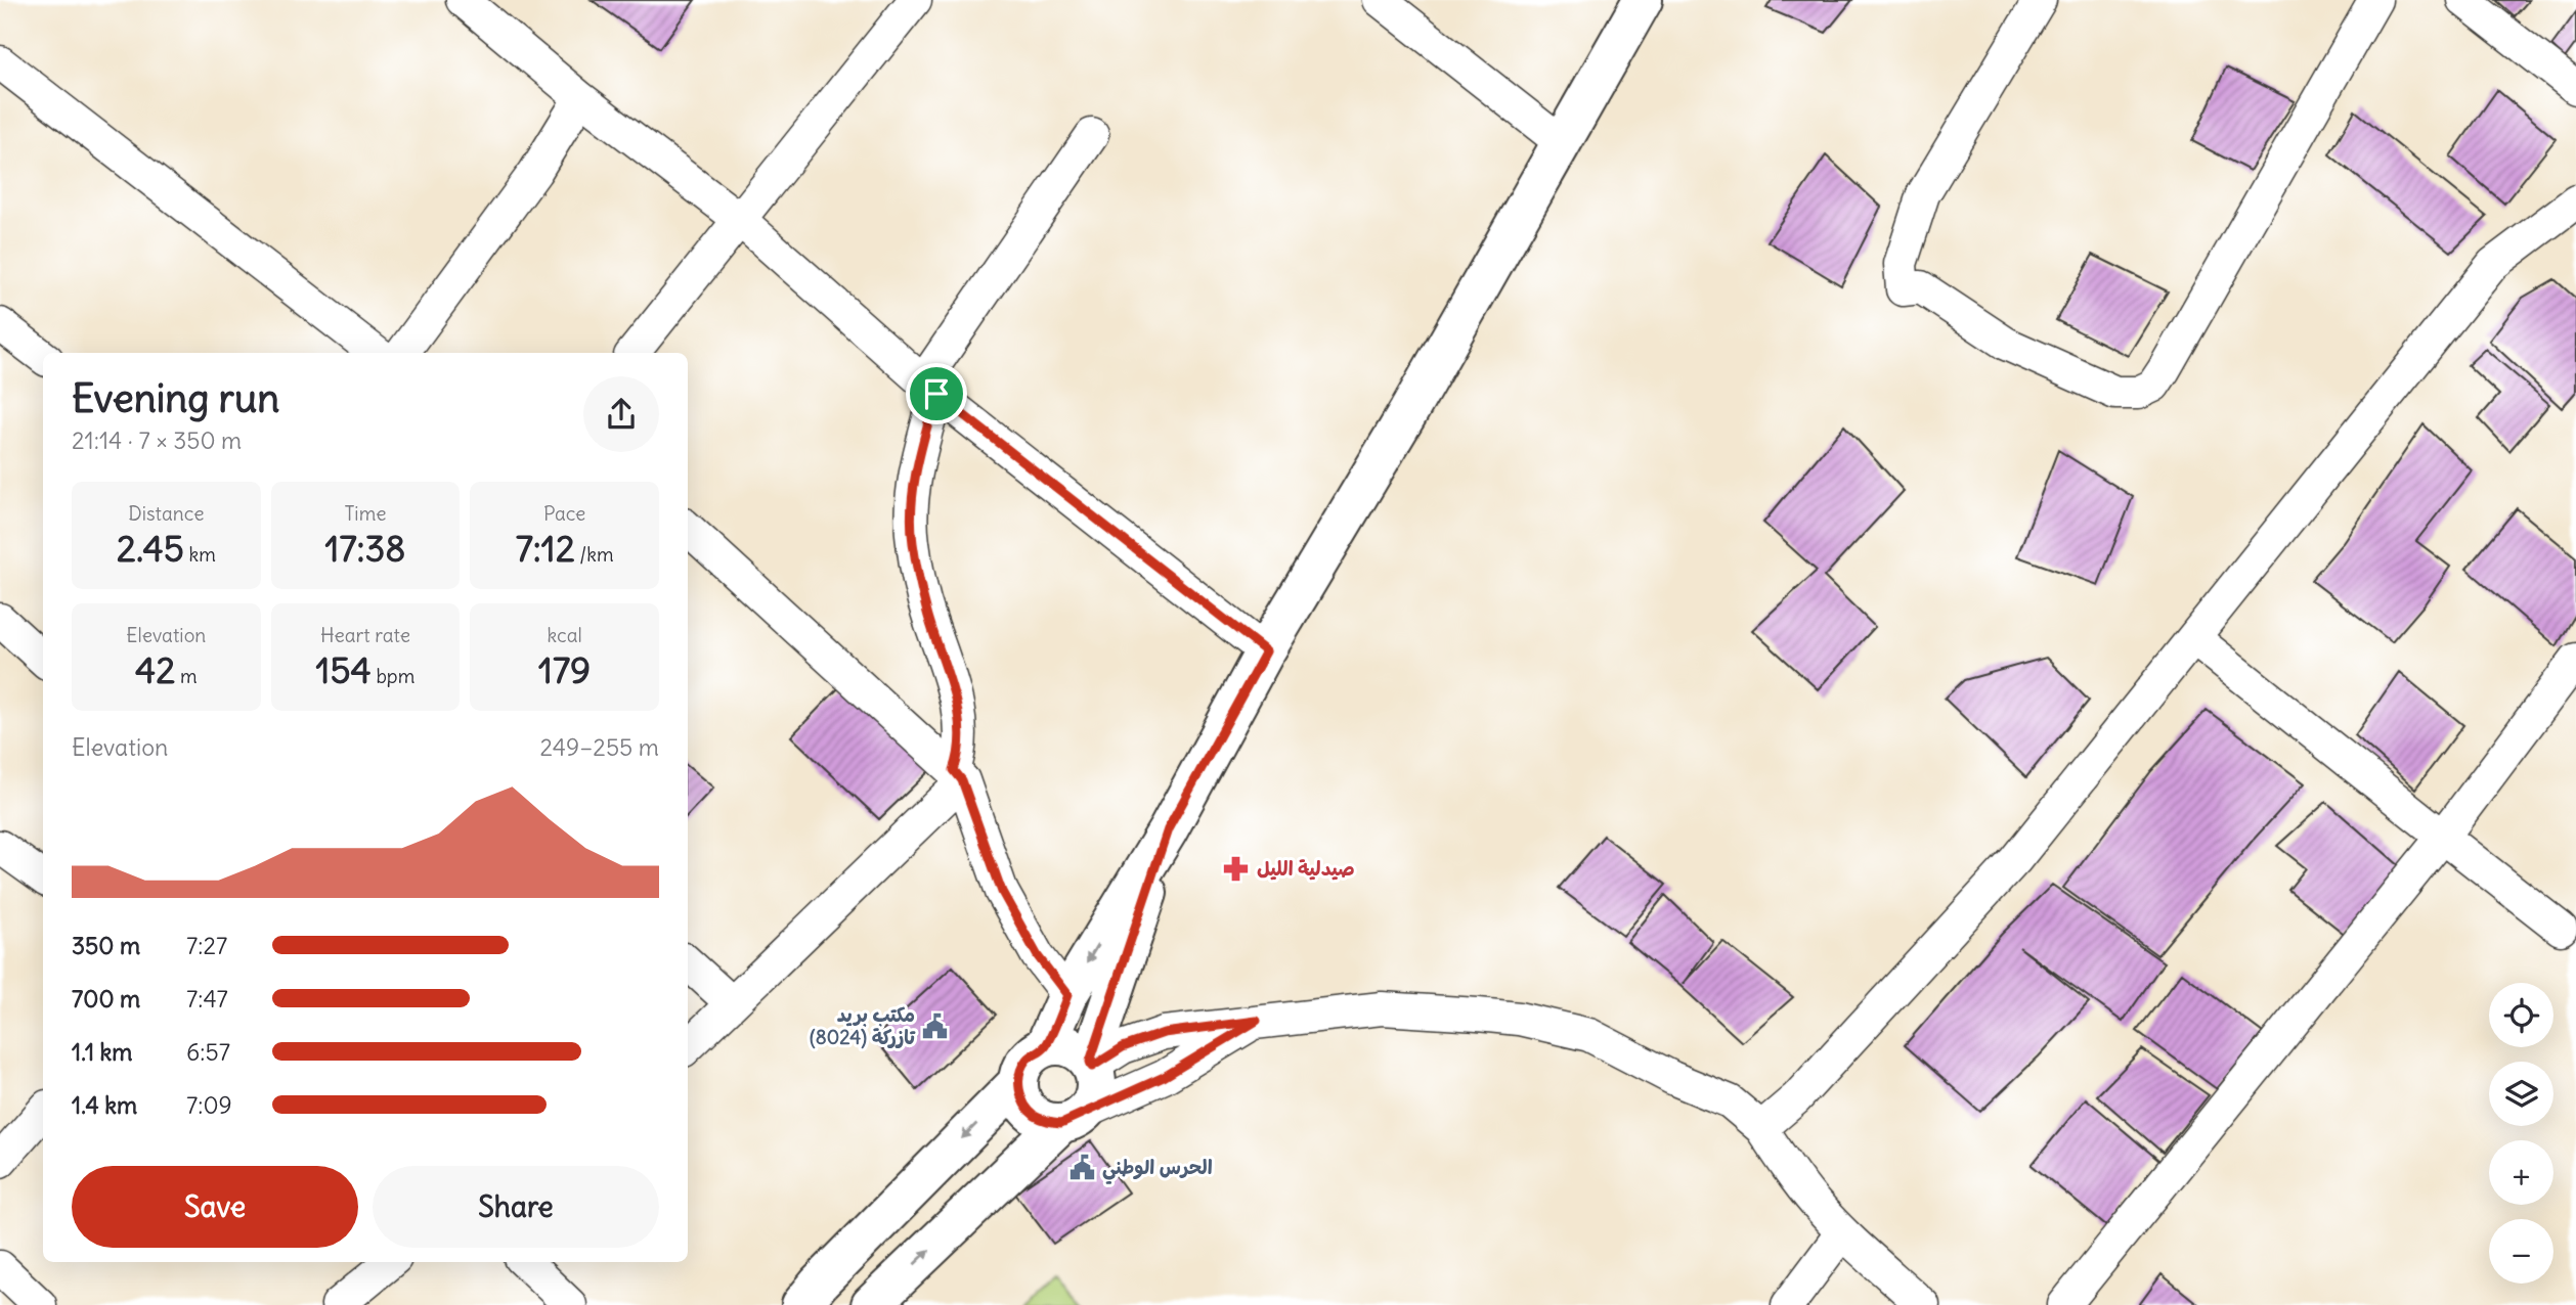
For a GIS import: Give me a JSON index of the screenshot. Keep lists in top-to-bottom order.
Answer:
{
  "places": {
    "pharmacy": ["صيدلية الليل"],
    "public building": ["مكتب بريد تازركة (8024)", "الحرس الوطني"]
  },
  "page": {
    "heading": ["Evening run", "21:14 · 7 × 350 m"],
    "stats": [
      ["Distance", "2.45 km"],
      ["Time", "17:38"],
      ["Pace", "7:12 /km"],
      ["Elevation", "42 m"],
      ["Heart rate", "154 bpm"],
      ["kcal", "179"]
    ],
    "chart": ["Elevation", "249–255 m"],
    "list": [
      {
        "name": "350 m",
        "note": "7:27"
      },
      {
        "name": "700 m",
        "note": "7:47"
      },
      {
        "name": "1.1 km",
        "note": "6:57"
      },
      {
        "name": "1.4 km",
        "note": "7:09"
      }
    ],
    "map_buttons": ["+", "−"],
    "buttons": ["Save", "Share"]
  }
}
